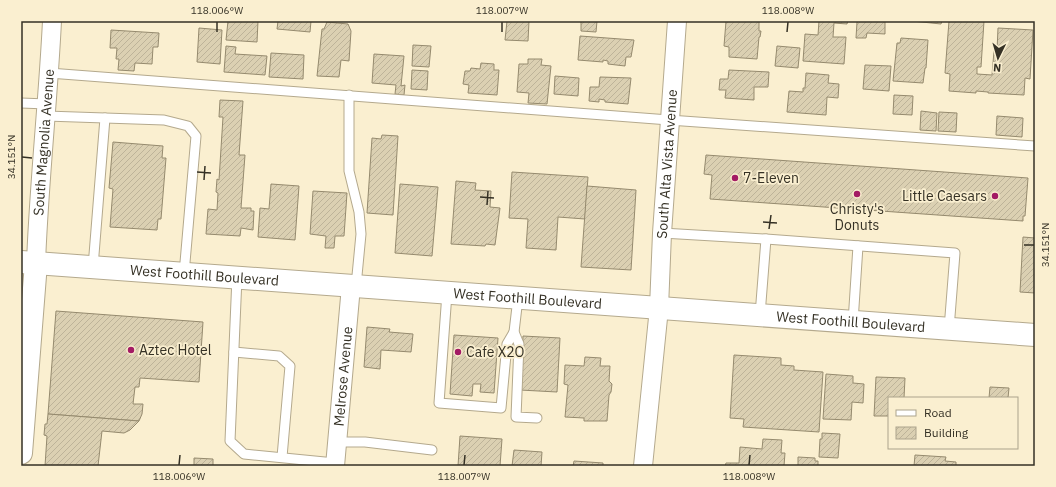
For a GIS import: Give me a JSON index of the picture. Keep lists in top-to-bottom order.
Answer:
{
  "streets": {
    "main road": ["West Foothill Boulevard"],
    "street": ["South Magnolia Avenue", "South Alta Vista Avenue", "Melrose Avenue"]
  },
  "crossings": [
    ["South Magnolia Avenue", "West Foothill Boulevard"],
    ["South Alta Vista Avenue", "West Foothill Boulevard"],
    ["West Foothill Boulevard", "Melrose Avenue"]
  ],
  "places": [
    "7-Eleven",
    "Christy's Donuts",
    "Little Caesars",
    "Aztec Hotel",
    "Cafe X2O"
  ],
  "legend": ["Road", "Building"],
  "north": "bottom",
  "coordinates": [
    "118.006°W",
    "118.007°W",
    "118.008°W",
    "34.151°N"
  ]
}
